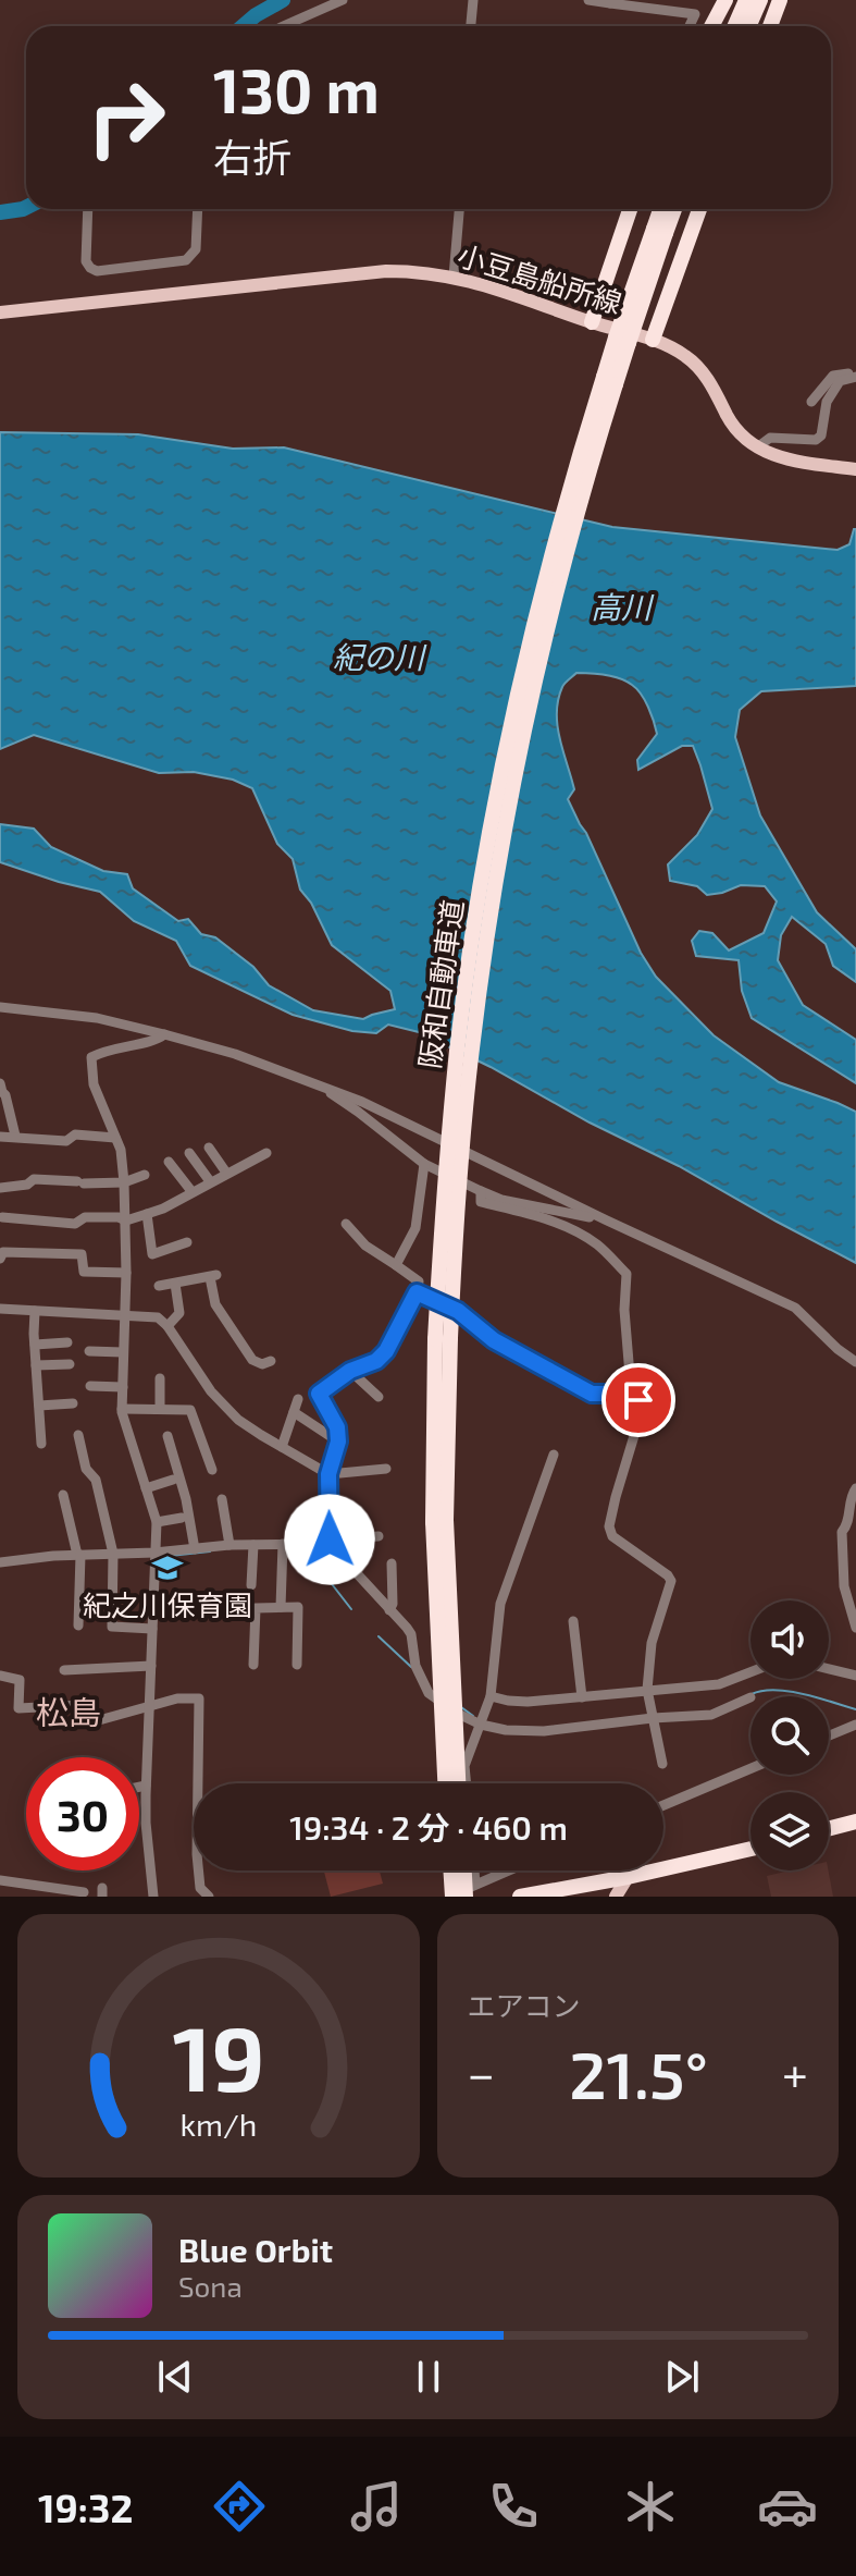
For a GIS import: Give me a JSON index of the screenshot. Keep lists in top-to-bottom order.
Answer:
{
  "streets": {
    "highway": ["阪和自動車道"],
    "main road": ["小豆島船所線"]
  },
  "districts": ["松島"],
  "water": ["高川", "紀の川"],
  "places": {
    "school or university": ["紀之川保育園"]
  },
  "page": {
    "turn": ["130 m", "右折"],
    "limit": "30",
    "trip": "19:34 · 2 分 · 460 m",
    "tile": "エアコン",
    "heat": ["−", "21.5°", "+"],
    "song": ["Blue Orbit", "Sona"],
    "tabs": "19:32",
    "gauge": ["19", "km/h"]
  }
}
